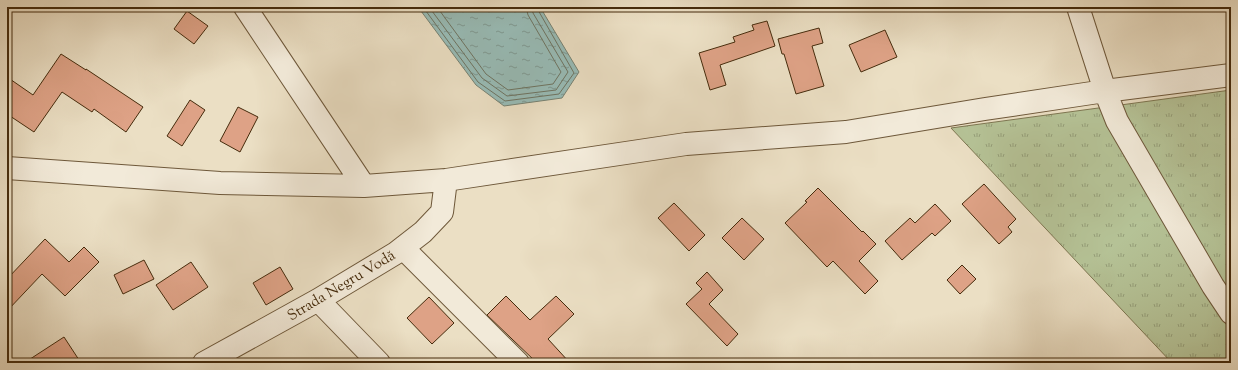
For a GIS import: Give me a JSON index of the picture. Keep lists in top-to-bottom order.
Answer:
{
  "streets": {
    "street": ["Strada Negru Vodă"]
  }
}
